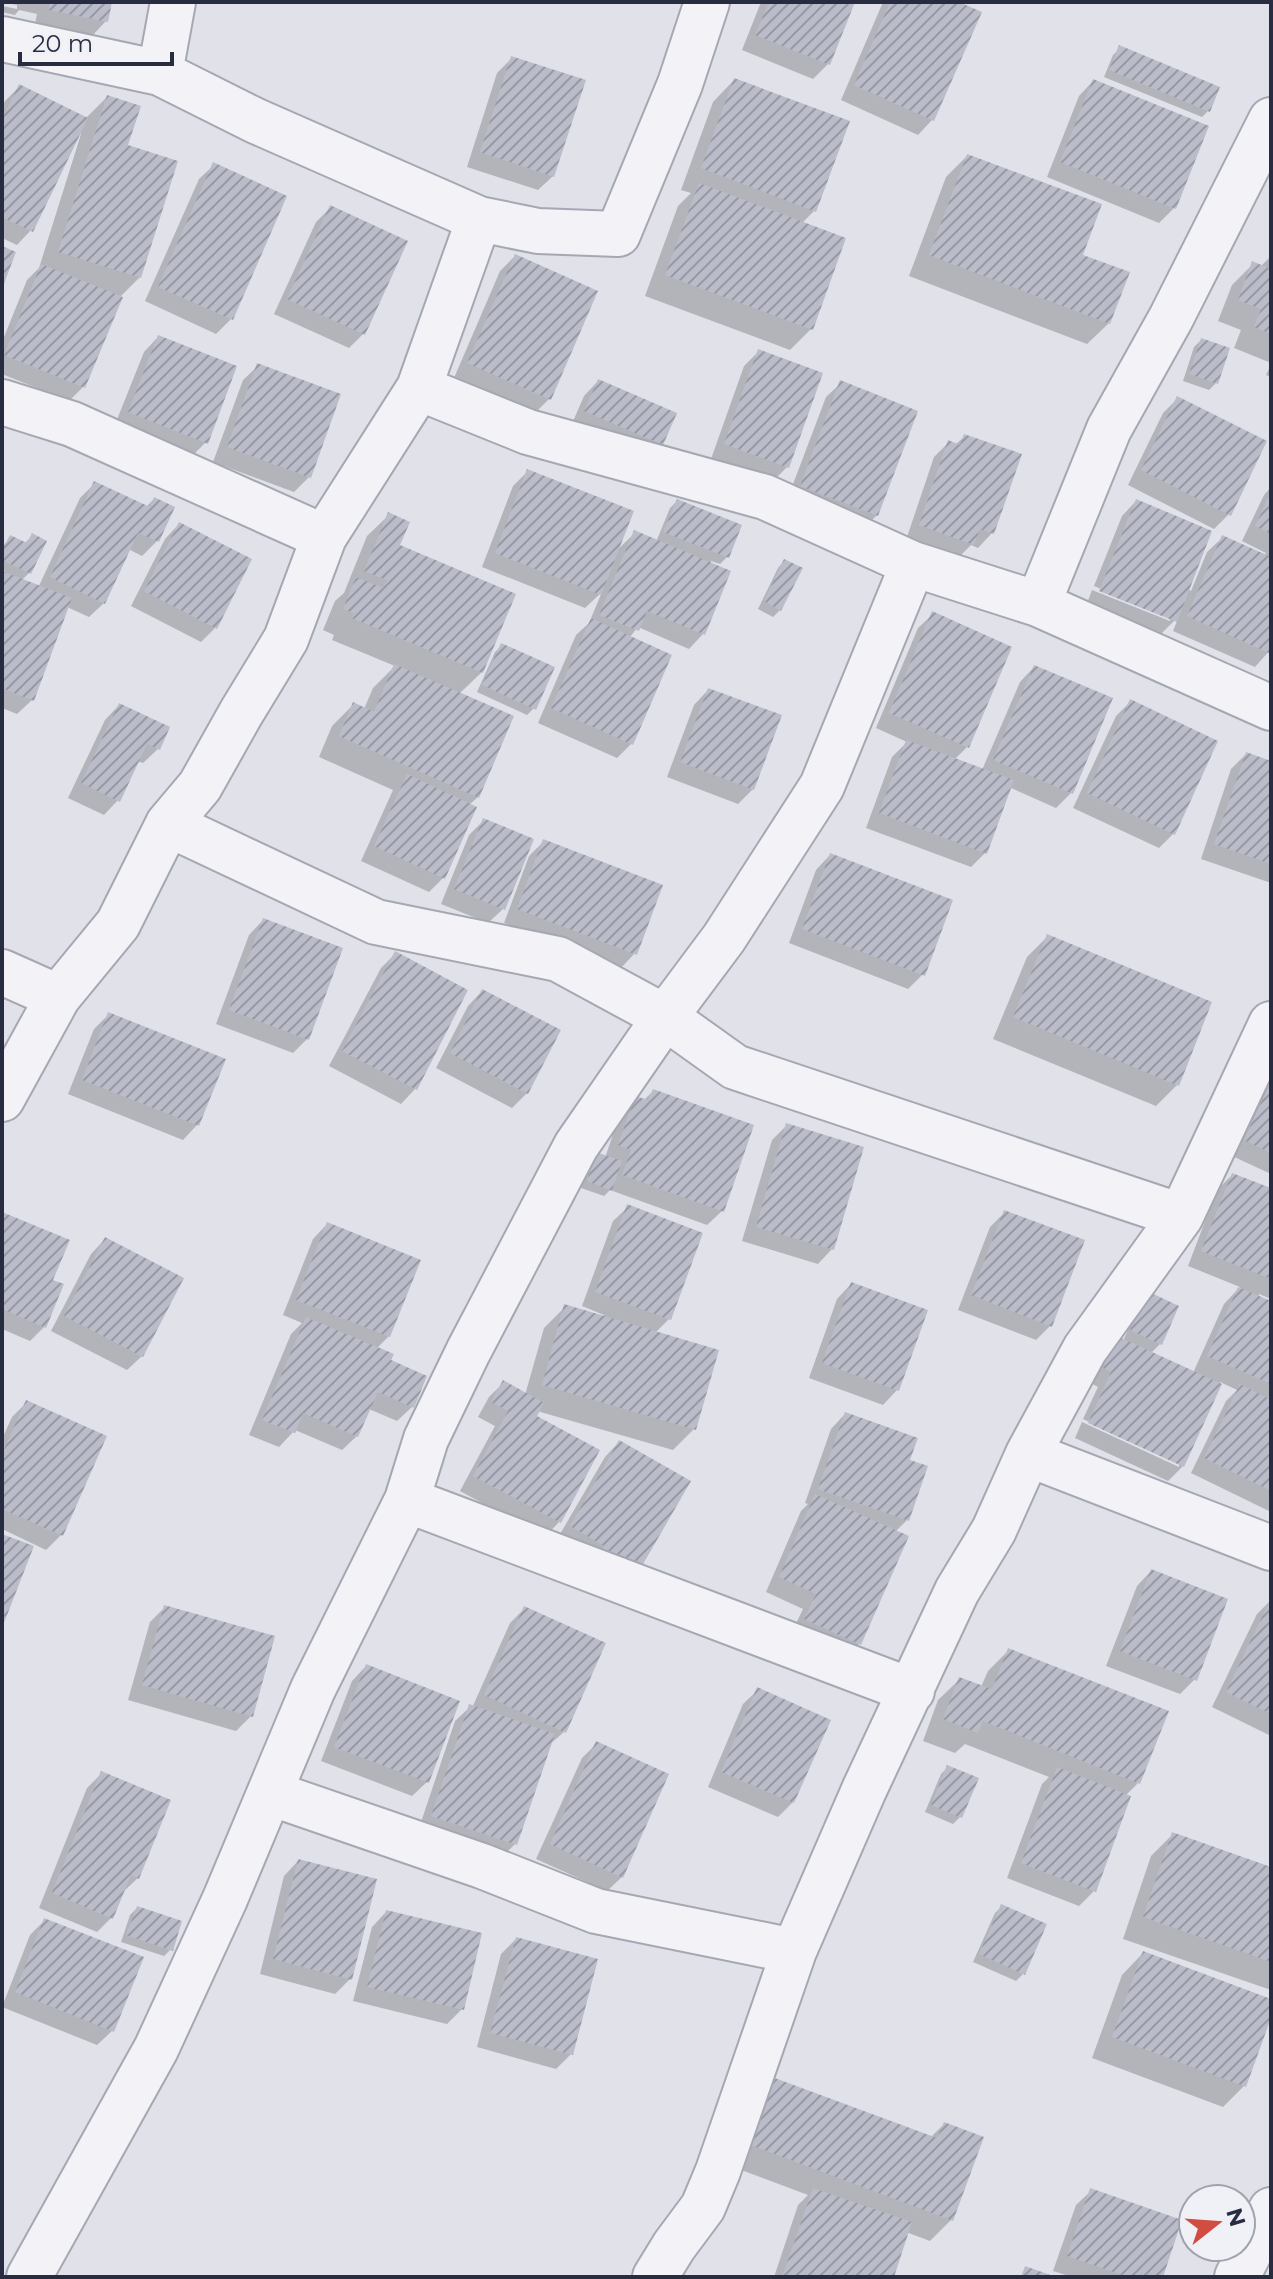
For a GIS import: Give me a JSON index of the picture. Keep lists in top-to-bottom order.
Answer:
{
  "scale_bar": "20 m",
  "north": "right"
}
